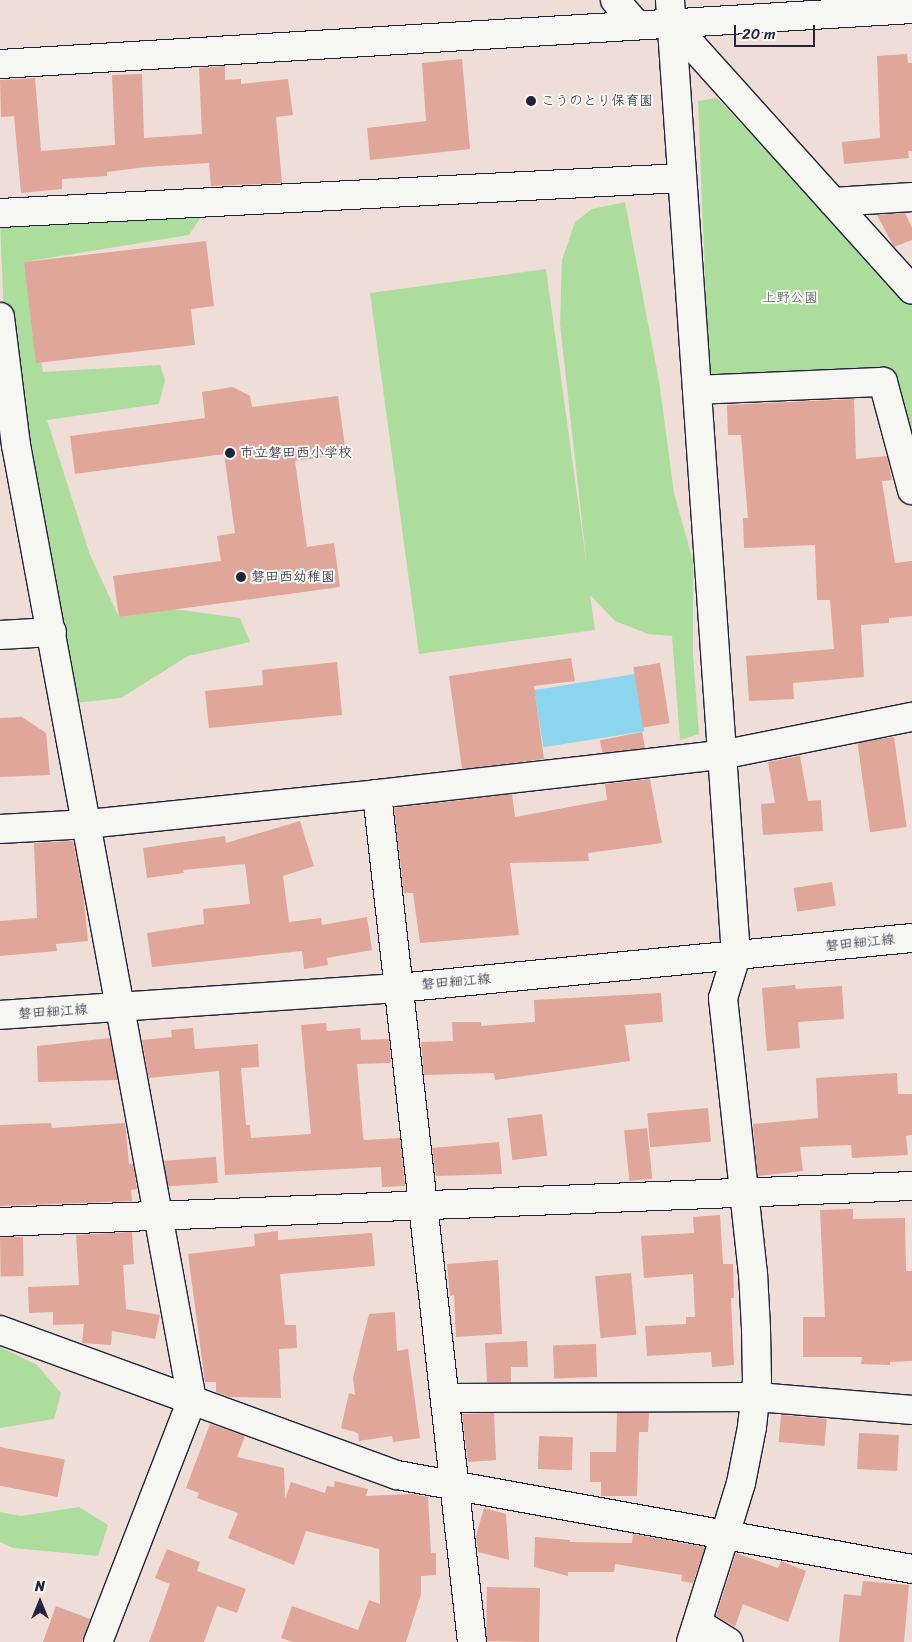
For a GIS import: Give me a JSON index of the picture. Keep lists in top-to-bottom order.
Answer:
{
  "streets": {
    "street": ["磐田細江線"]
  },
  "parks": ["上野公園"],
  "places": ["こうのとり保育園", "市立磐田西小学校", "磐田西幼稚園"],
  "scale_bar": "20 m",
  "north": "top"
}
